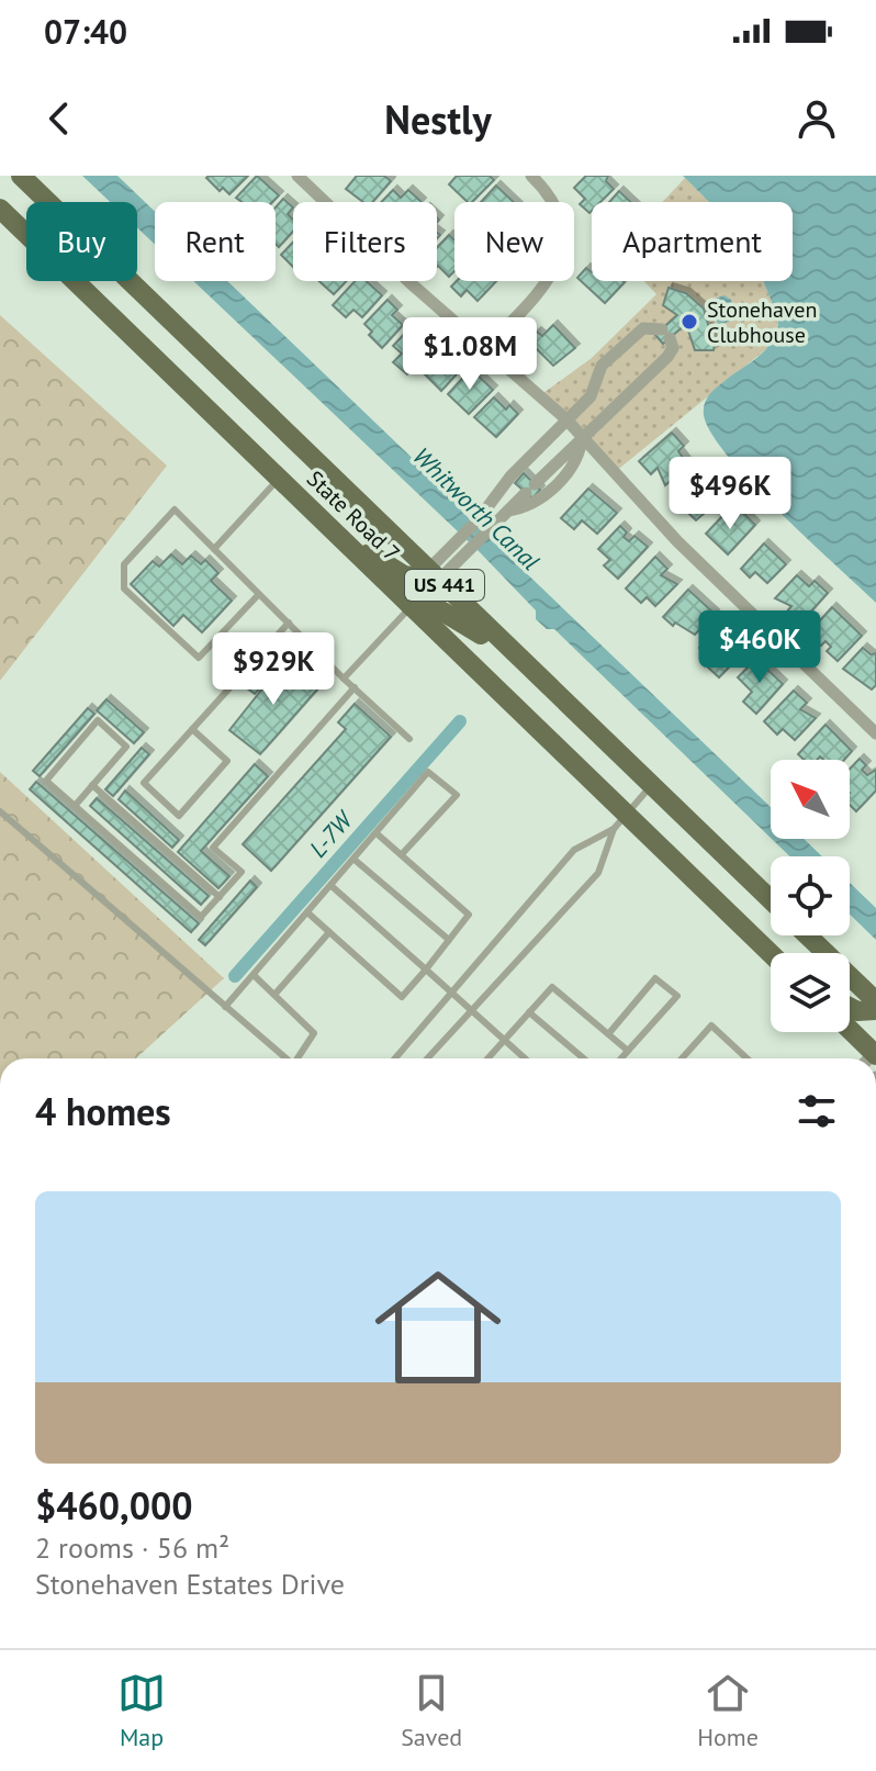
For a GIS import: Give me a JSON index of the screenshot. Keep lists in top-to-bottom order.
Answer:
{
  "streets": {
    "main road": ["State Road 7", "US 441"]
  },
  "water": ["Whitworth Canal", "L-7W"],
  "places": ["Stonehaven Clubhouse"],
  "north": "top left",
  "page": {
    "status": "07:40",
    "header": "Nestly",
    "chip": [
      "Buy",
      "Rent",
      "Filters",
      "New",
      "Apartment"
    ],
    "price": [
      "$1.08M",
      "$496K",
      "$460K",
      "$929K"
    ],
    "heading": "4 homes",
    "list": [
      {
        "name": "$460,000",
        "note": "2 rooms · 56 m² · Stonehaven Estates Drive"
      }
    ],
    "tabs": ["Map", "Saved", "Home"]
  }
}
